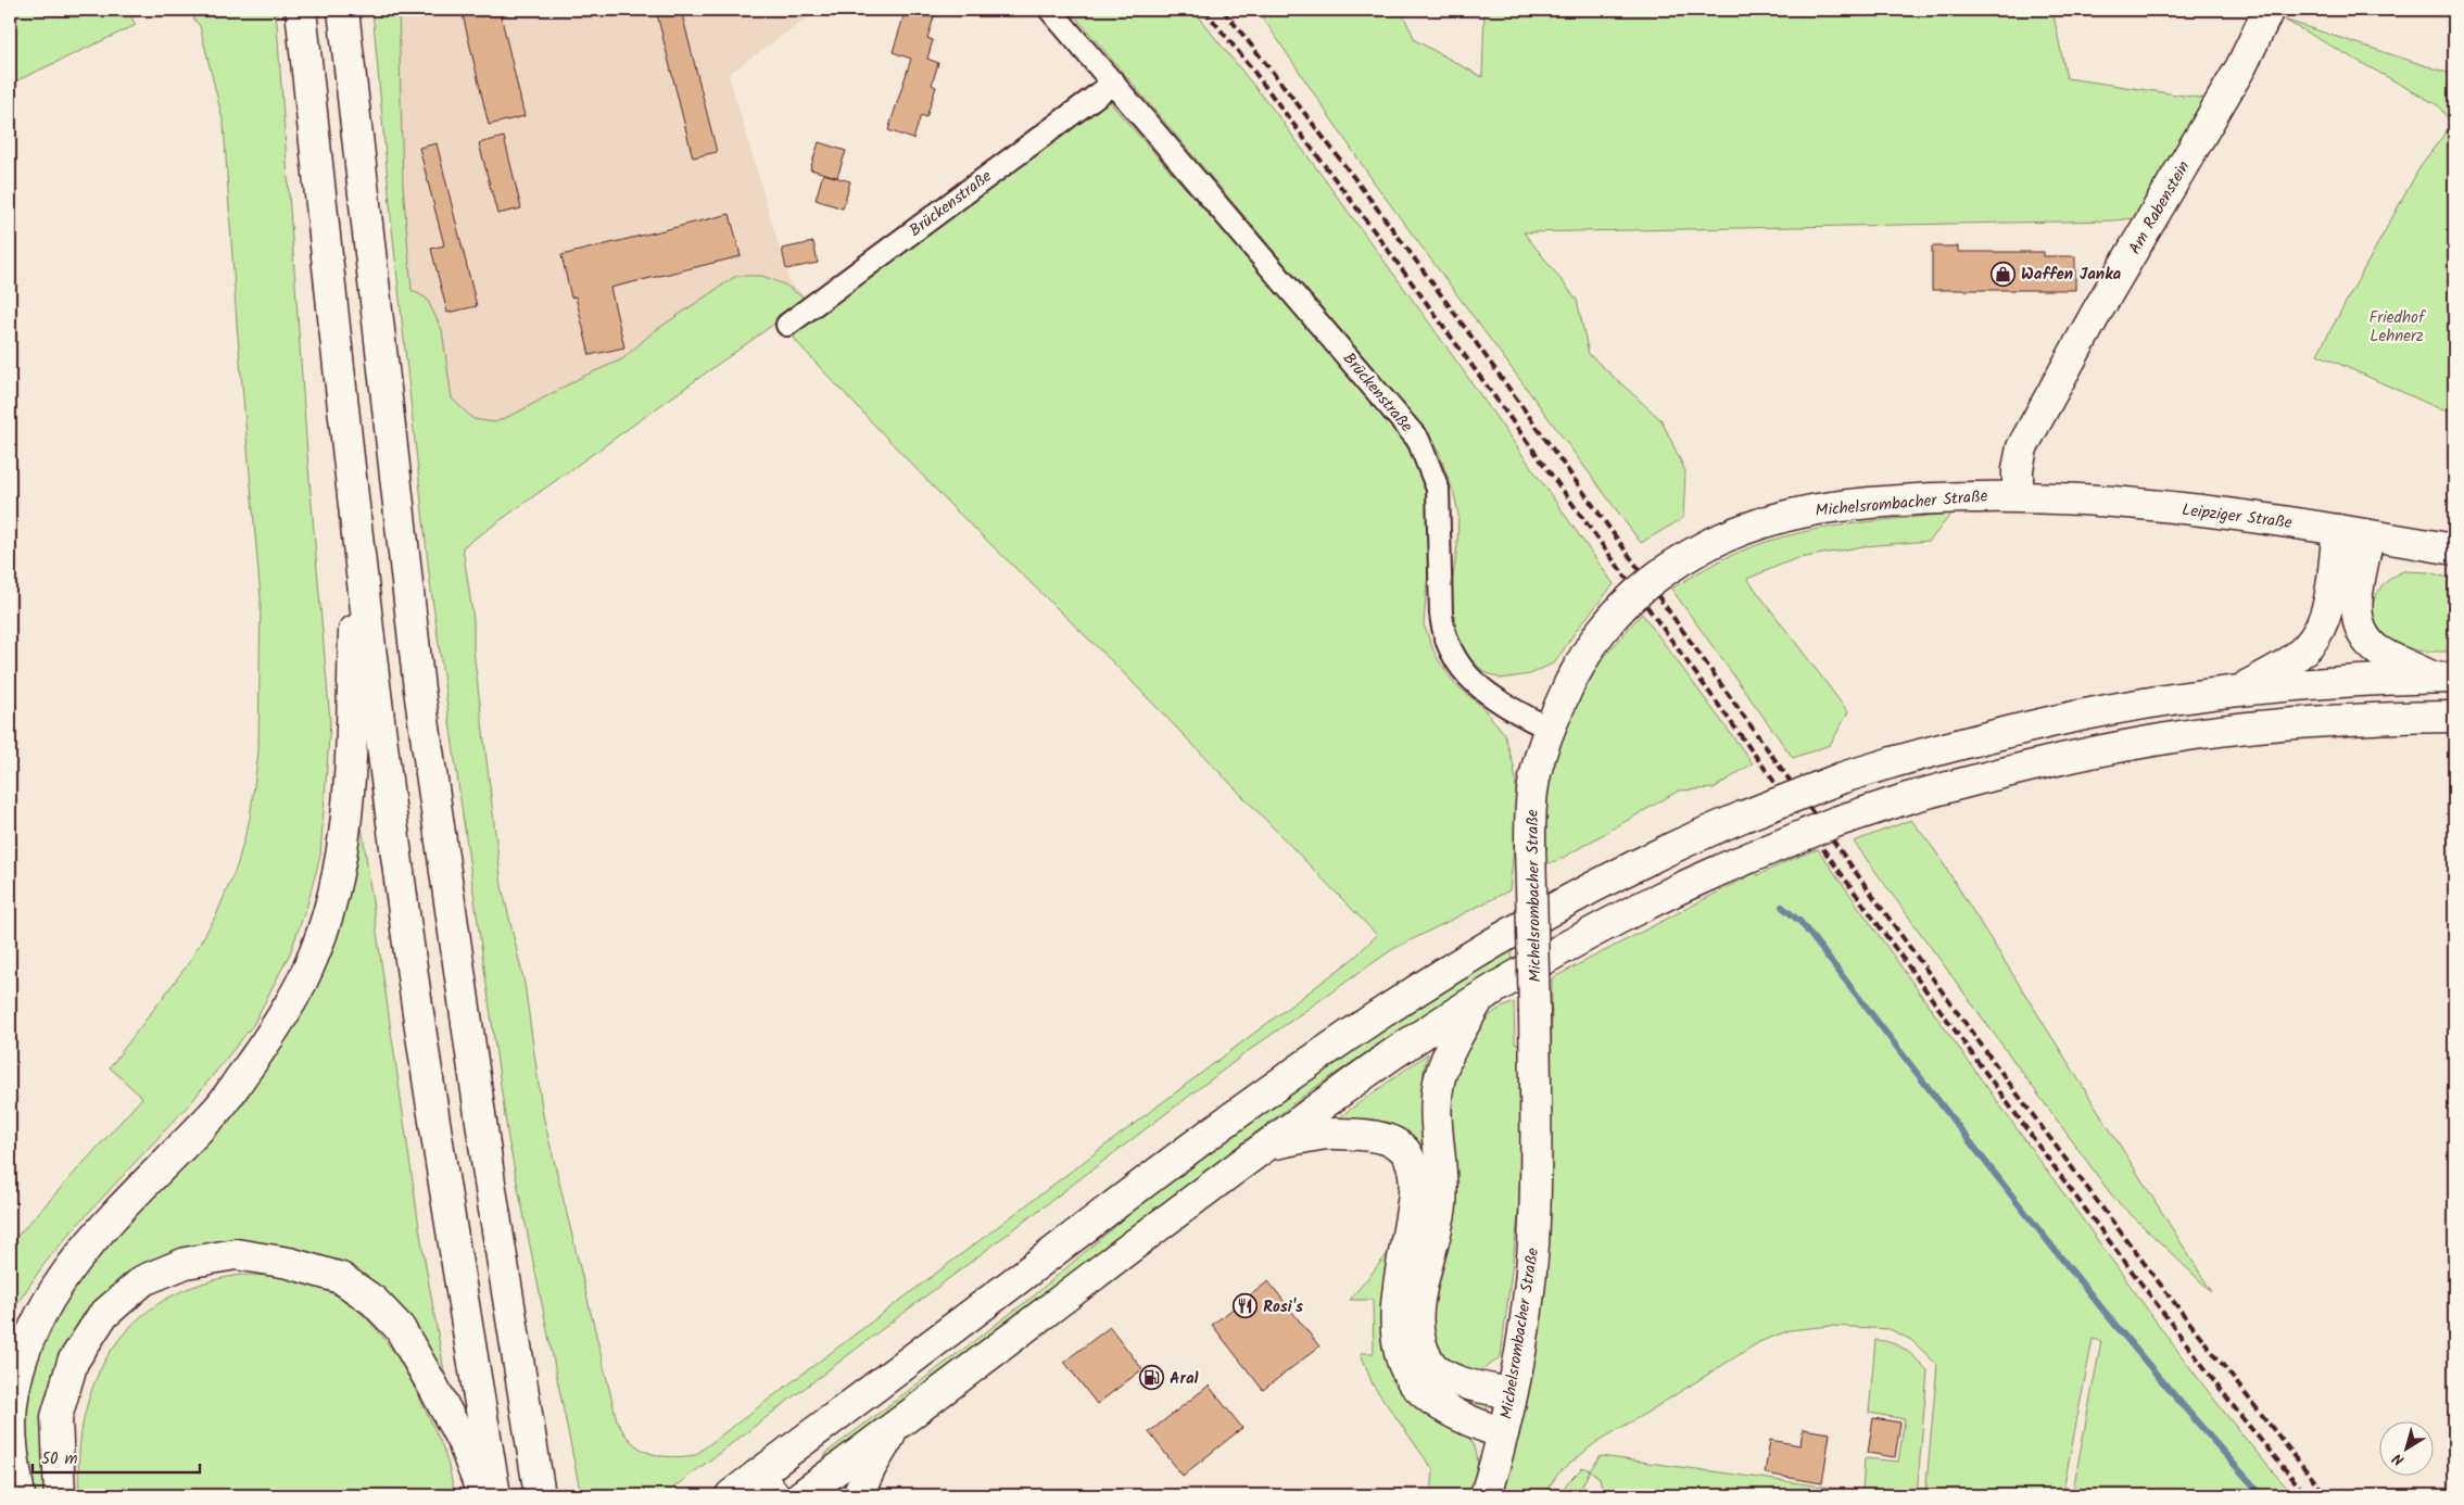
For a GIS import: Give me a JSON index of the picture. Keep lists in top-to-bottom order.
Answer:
{
  "streets": {
    "main road": ["Am Rabenstein", "Michelsrombacher Straße", "Leipziger Straße"],
    "street": ["Brückenstraße"]
  },
  "crossings": [
    ["Brückenstraße", "Michelsrombacher Straße"],
    ["Am Rabenstein", "Michelsrombacher Straße"],
    ["Am Rabenstein", "Leipziger Straße"],
    ["Michelsrombacher Straße", "Leipziger Straße"]
  ],
  "parks": ["Friedhof Lehnerz"],
  "places": {
    "shop": ["Waffen Janka"],
    "restaurant": ["Rosi's"],
    "fuel station": ["Aral"]
  },
  "scale_bar": "50 m",
  "north": "bottom left"
}
